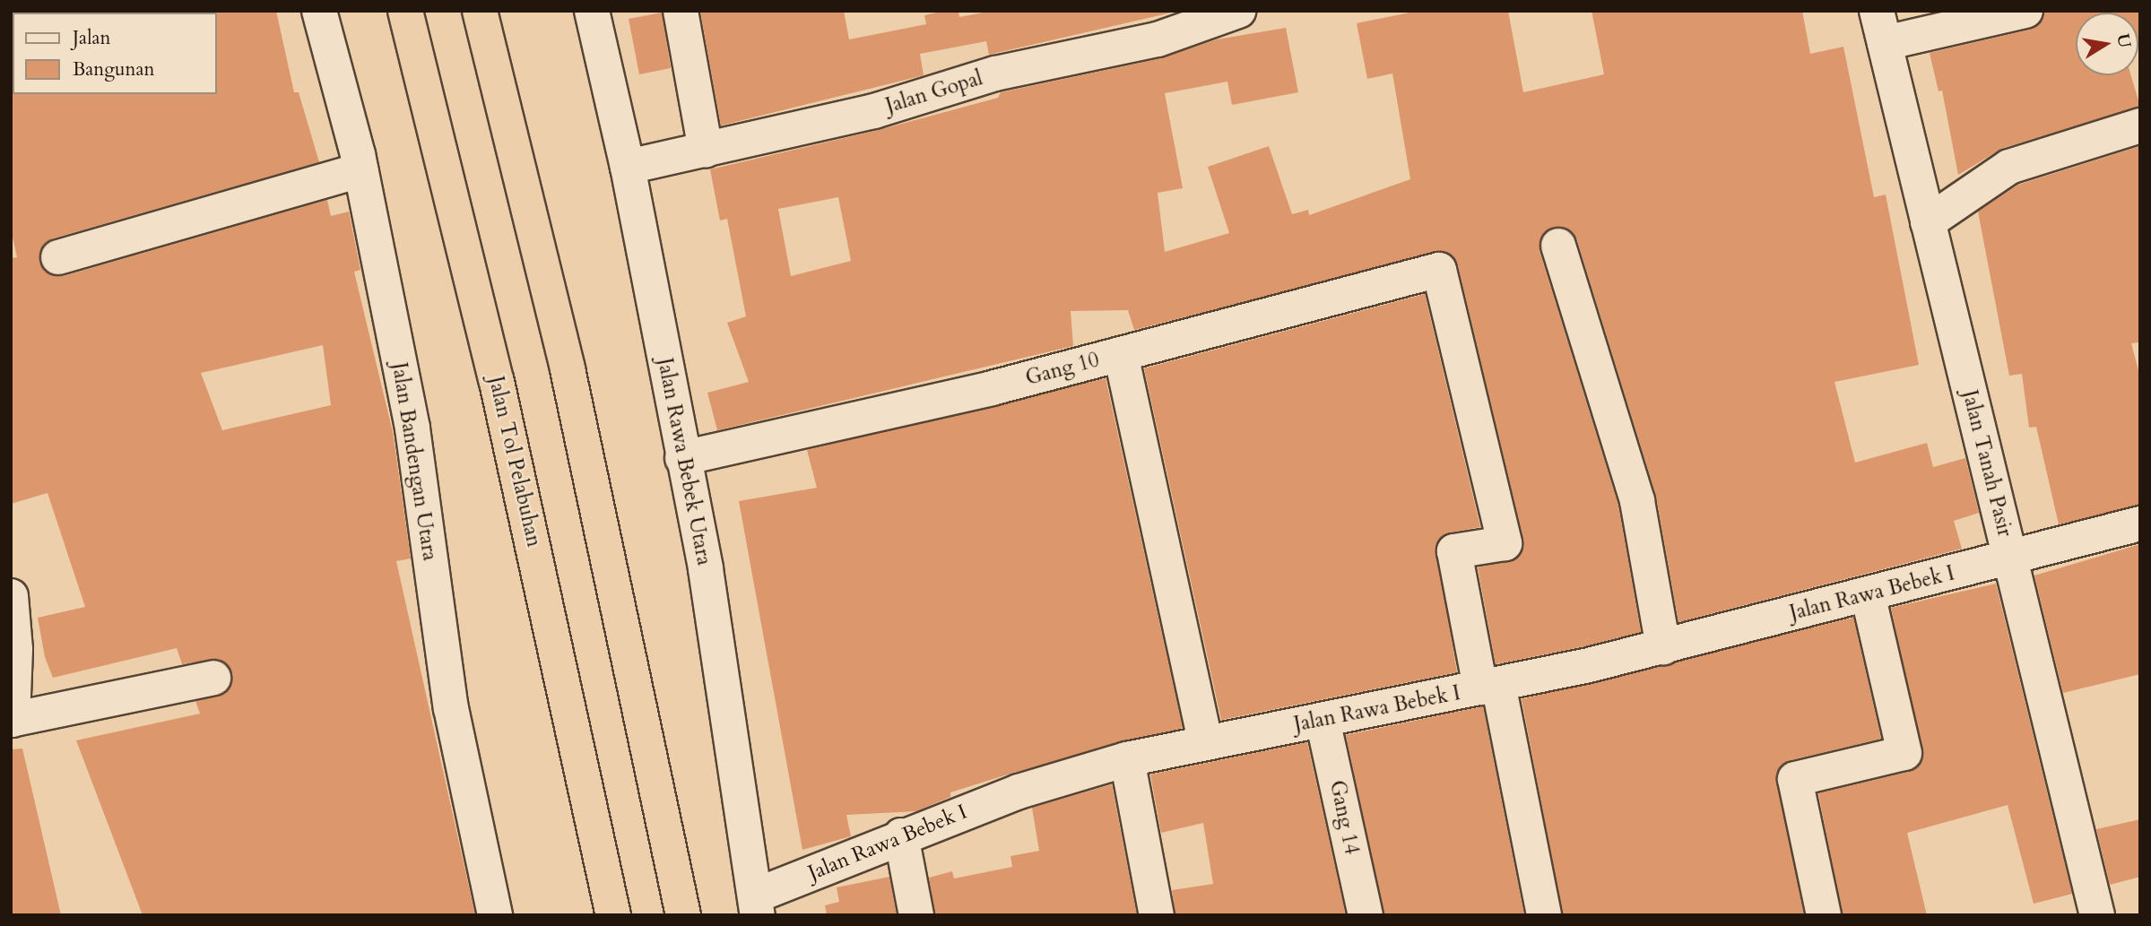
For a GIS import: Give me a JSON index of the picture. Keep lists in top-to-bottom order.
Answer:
{
  "streets": {
    "highway": ["Jalan Tol Pelabuhan"],
    "street": [
      "Jalan Gopal",
      "Gang 10",
      "Jalan Bandengan Utara",
      "Jalan Rawa Bebek Utara",
      "Jalan Tanah Pasir",
      "Jalan Rawa Bebek I",
      "Gang 14"
    ]
  },
  "crossings": [
    ["Jalan Gopal", "Jalan Rawa Bebek Utara"],
    ["Gang 10", "Jalan Rawa Bebek Utara"],
    ["Gang 10", "Jalan Rawa Bebek I"],
    ["Jalan Rawa Bebek Utara", "Jalan Rawa Bebek I"],
    ["Jalan Tanah Pasir", "Jalan Rawa Bebek I"],
    ["Jalan Rawa Bebek I", "Gang 14"]
  ],
  "legend": ["Jalan", "Bangunan"],
  "north": "right"
}
